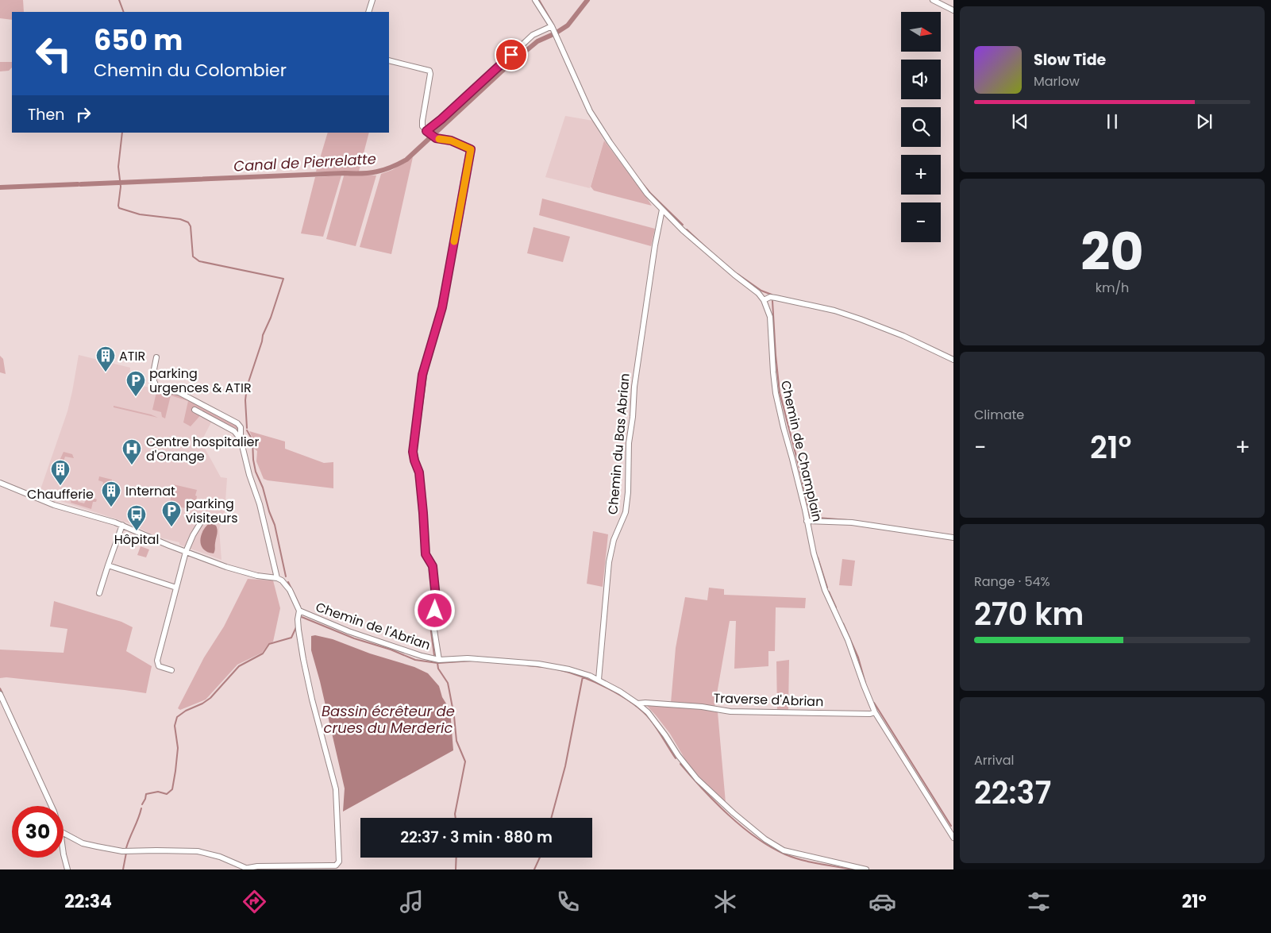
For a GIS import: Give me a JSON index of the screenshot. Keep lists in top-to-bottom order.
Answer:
{
  "streets": {
    "street": [
      "Chemin du Bas Abrian",
      "Chemin de Champlain",
      "Chemin de l'Abrian",
      "Traverse d'Abrian"
    ]
  },
  "crossings": [
    ["Chemin du Bas Abrian", "Chemin de Champlain"],
    ["Chemin du Bas Abrian", "Chemin de l'Abrian"],
    ["Chemin de Champlain", "Traverse d'Abrian"],
    ["Chemin de l'Abrian", "Traverse d'Abrian"]
  ],
  "water": ["Canal de Pierrelatte", "Bassin écrêteur de crues du Merderic"],
  "places": {
    "building": ["ATIR", "Chaufferie", "Internat"],
    "parking": ["parking urgences & ATIR", "parking visiteurs"],
    "hospital": ["Centre hospitalier d'Orange"],
    "bus stop": ["Hôpital"]
  },
  "north": "right",
  "page": {
    "map_buttons": ["+", "−"],
    "turn": ["650 m", "Chemin du Colombier"],
    "song": ["Slow Tide", "Marlow"],
    "then": "Then",
    "tile": [
      ["20", "km/h"],
      "Climate",
      ["Range · 54%", "270 km"],
      ["Arrival", "22:37"]
    ],
    "heat": ["−", "21°", "+"],
    "limit": "30",
    "trip": "22:37 · 3 min · 880 m",
    "tabs": ["22:34", "21°"]
  }
}
